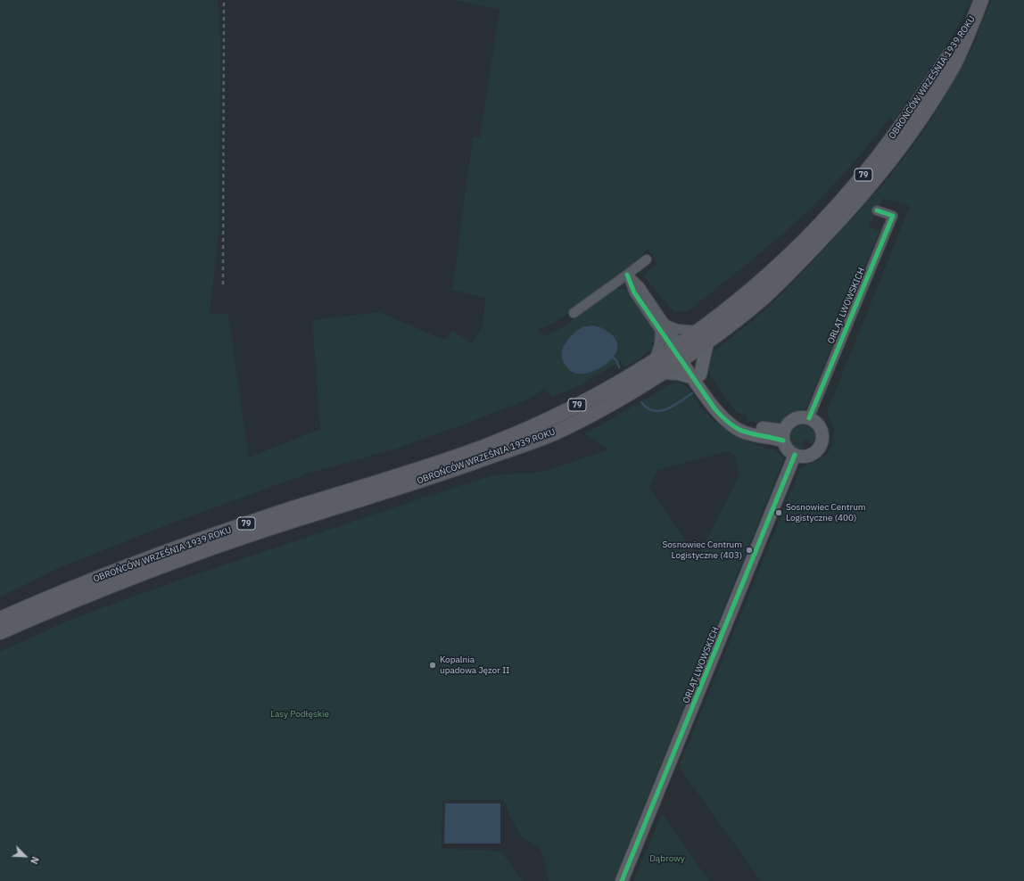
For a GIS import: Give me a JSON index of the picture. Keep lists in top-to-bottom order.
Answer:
{
  "streets": {
    "main road": ["OBROŃCÓW WRZEŚNIA 1939 ROKU", "79"],
    "street": ["ORLĄT LWOWSKICH"]
  },
  "parks": ["Lasy Podłęskie", "Dąbrowy"],
  "places": ["Sosnowiec Centrum Logistyczne (400)", "Sosnowiec Centrum Logistyczne (403)", "Kopalnia upadowa Jęzor II"],
  "north": "bottom right"
}
